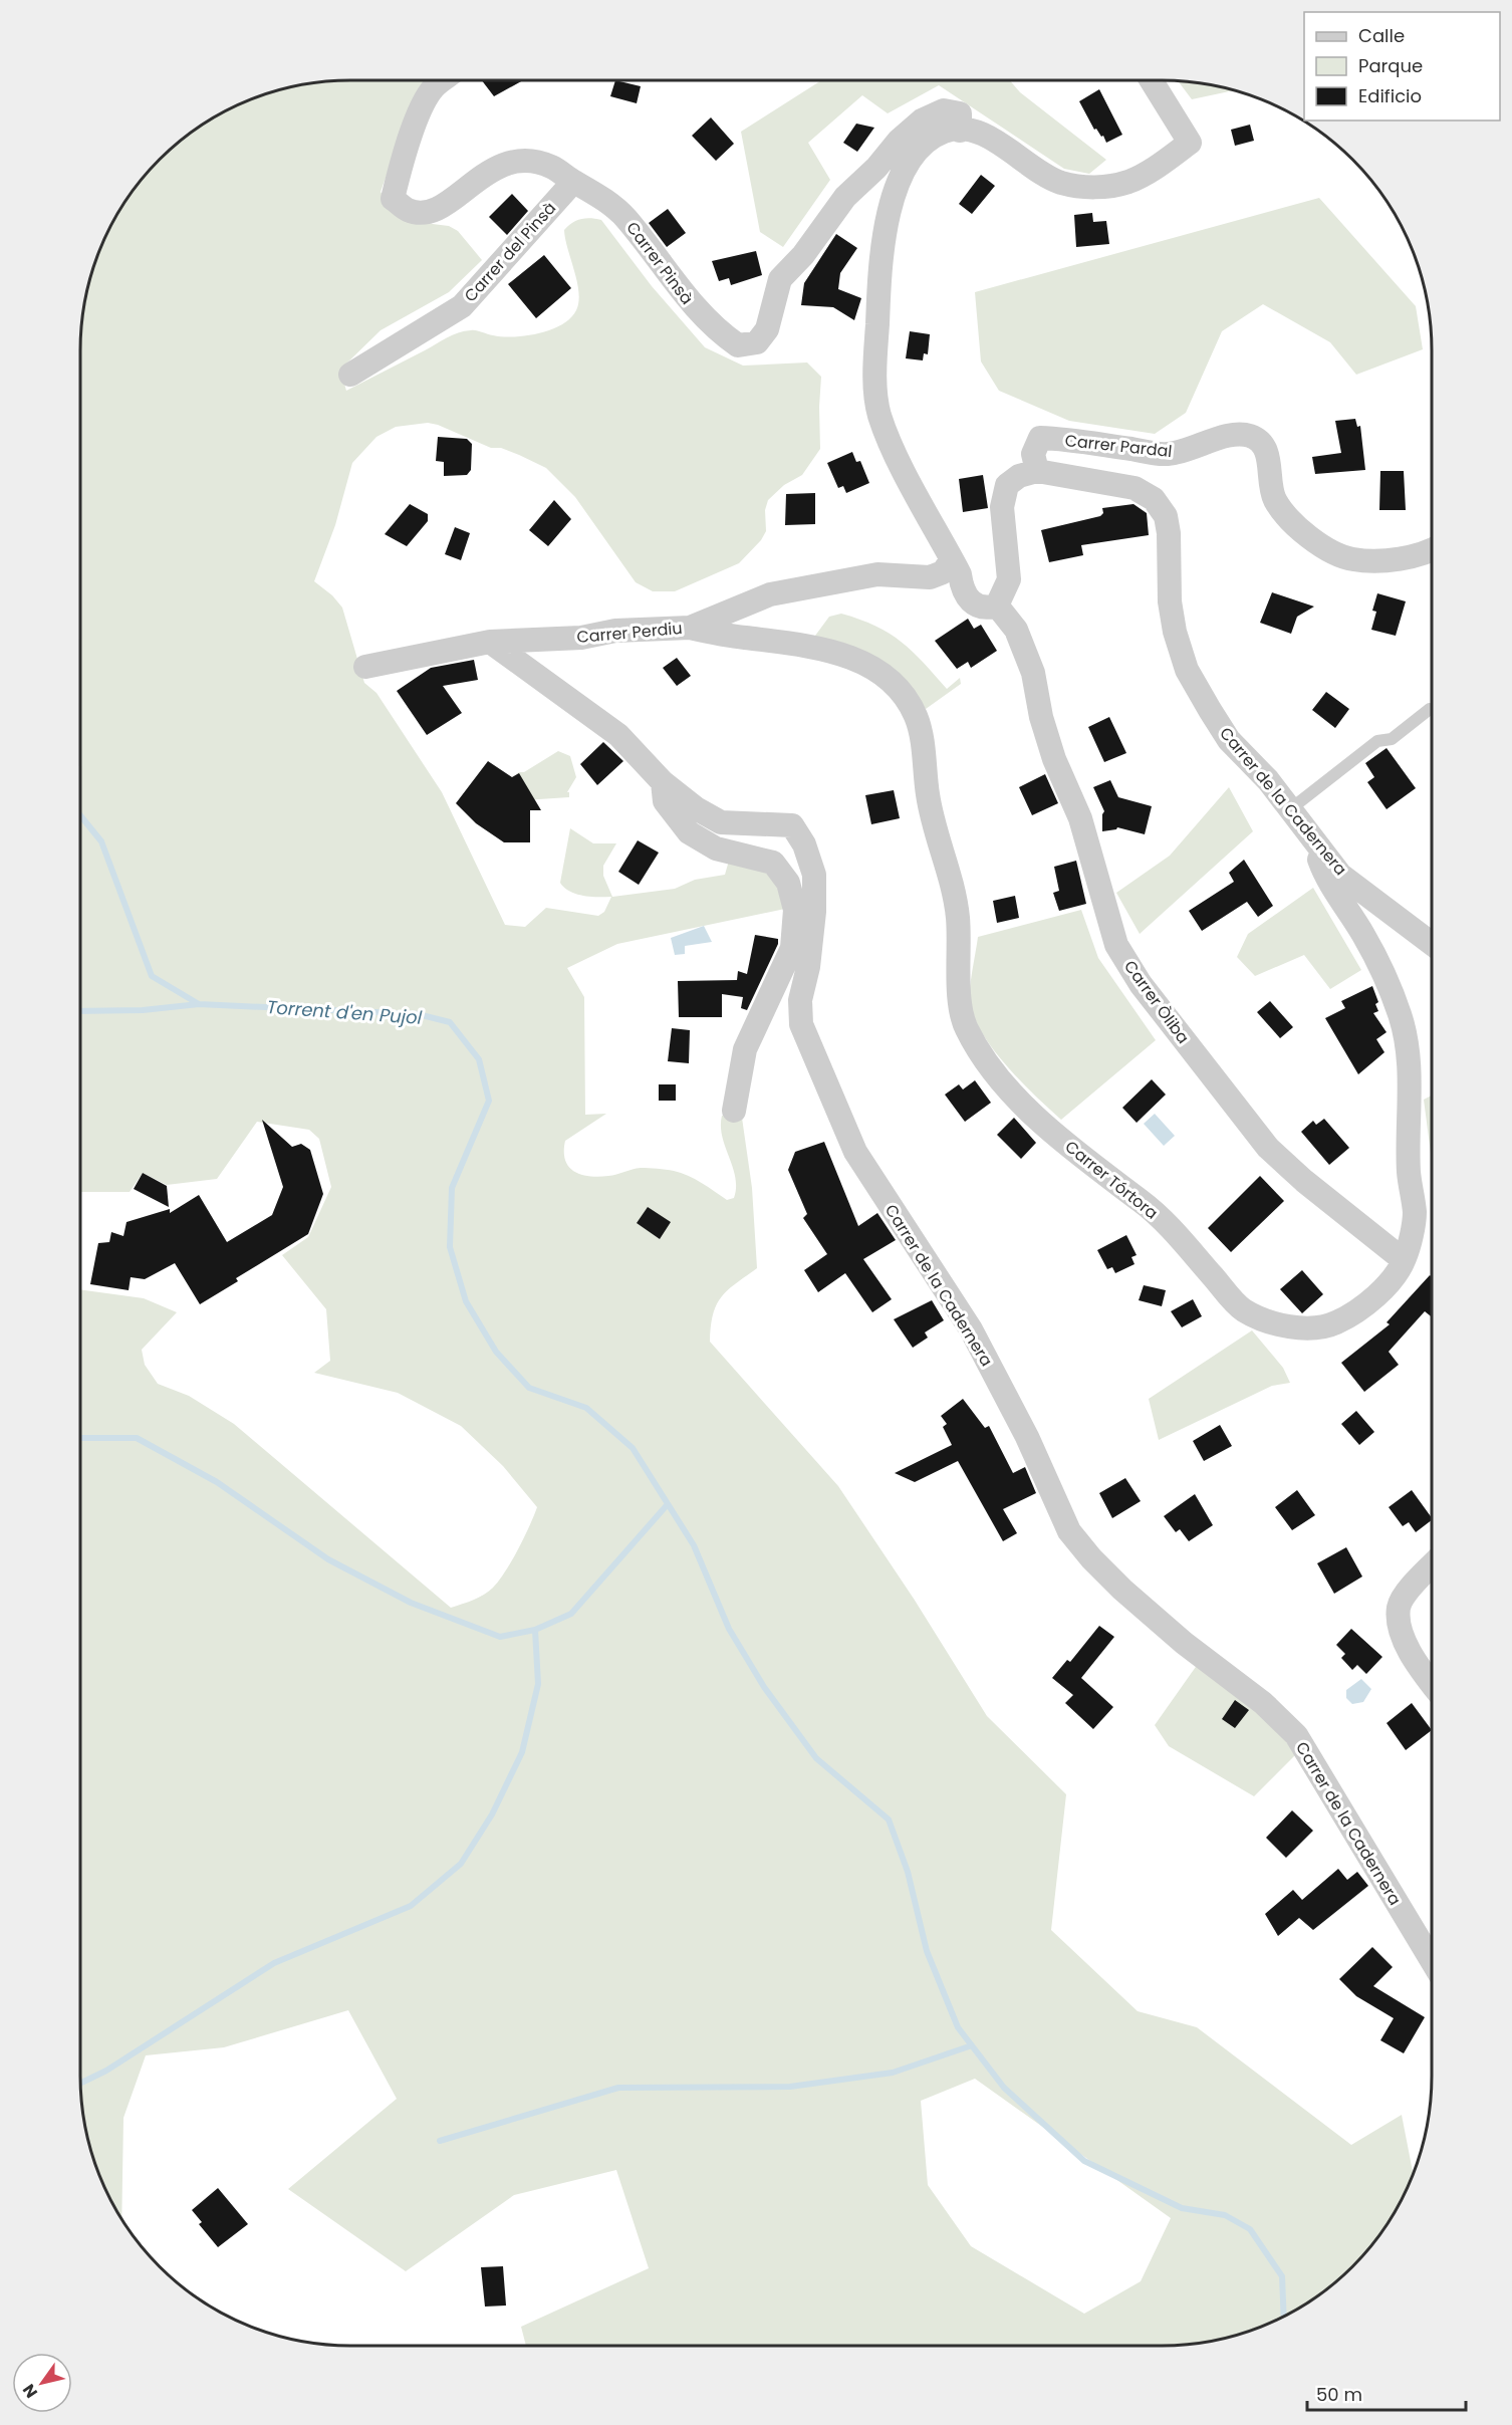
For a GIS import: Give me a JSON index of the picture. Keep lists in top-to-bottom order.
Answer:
{
  "streets": {
    "street": [
      "Carrer del Pinsà",
      "Carrer Pinsà",
      "Carrer Pardal",
      "Carrer Perdiu",
      "Carrer de la Cadernera",
      "Carrer Òliba",
      "Carrer Tórtora"
    ]
  },
  "crossings": [
    ["Carrer del Pinsà", "Carrer Pinsà"],
    ["Carrer Pardal", "Carrer de la Cadernera"],
    ["Carrer Perdiu", "Carrer de la Cadernera"],
    ["Carrer Perdiu", "Carrer Tórtora"],
    ["Carrer de la Cadernera", "Carrer Tórtora"],
    ["Carrer Òliba", "Carrer Tórtora"]
  ],
  "water": ["Torrent d'en Pujol"],
  "legend": ["Calle", "Parque", "Edificio"],
  "scale_bar": "50 m",
  "north": "bottom left"
}
